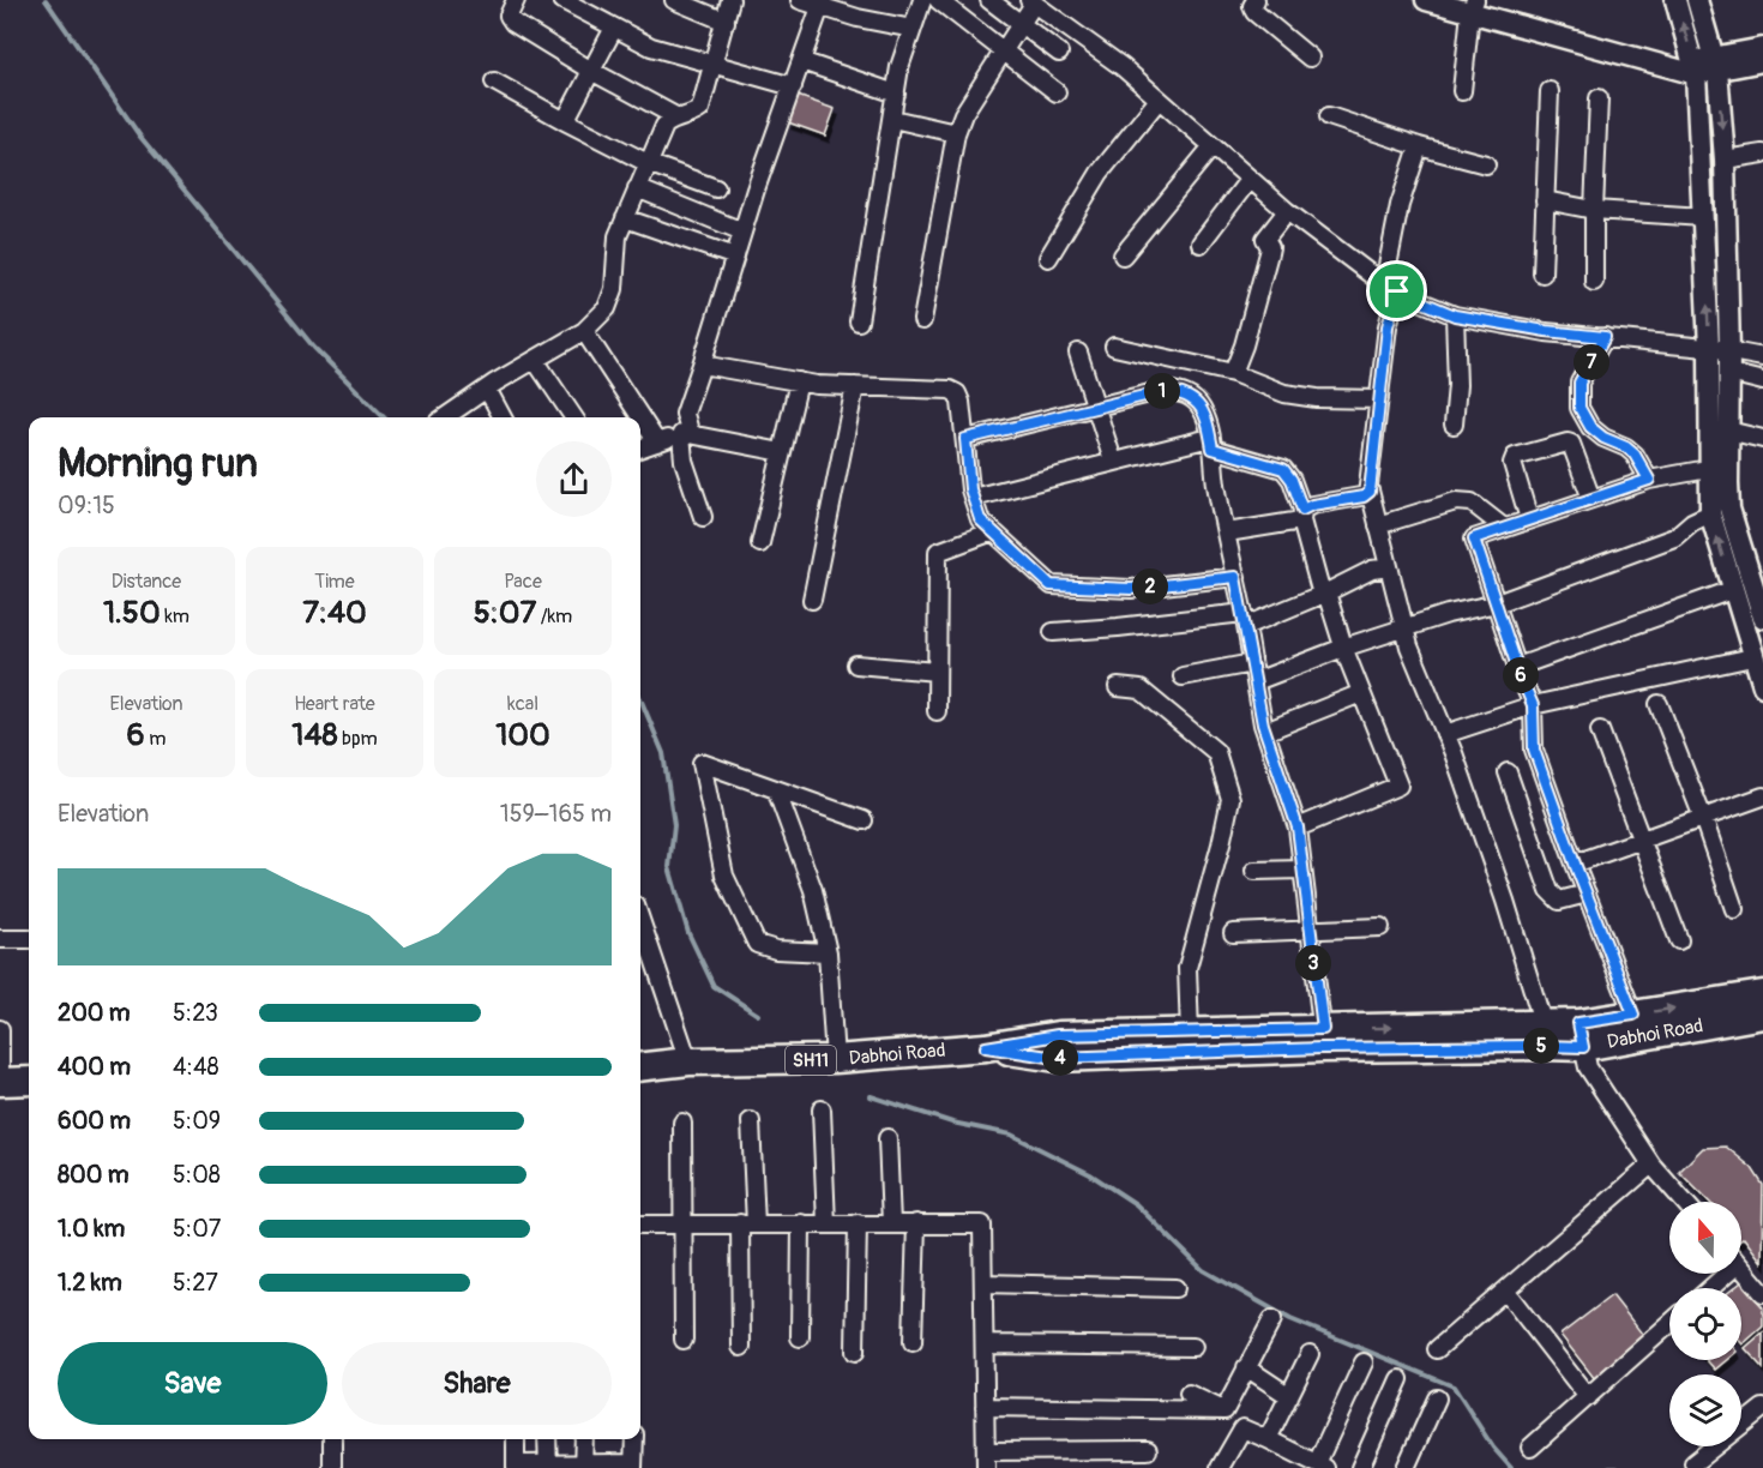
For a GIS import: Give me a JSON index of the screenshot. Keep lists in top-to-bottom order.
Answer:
{
  "streets": {
    "main road": ["Dabhoi Road", "SH11"]
  },
  "north": "top",
  "page": {
    "pins": [
      "7",
      "1",
      "2",
      "6",
      "3",
      "5",
      "4"
    ],
    "heading": ["Morning run", "09:15"],
    "stats": [
      ["Distance", "1.50 km"],
      ["Time", "7:40"],
      ["Pace", "5:07 /km"],
      ["Elevation", "6 m"],
      ["Heart rate", "148 bpm"],
      ["kcal", "100"]
    ],
    "chart": ["Elevation", "159–165 m"],
    "list": [
      {
        "name": "200 m",
        "note": "5:23"
      },
      {
        "name": "400 m",
        "note": "4:48"
      },
      {
        "name": "600 m",
        "note": "5:09"
      },
      {
        "name": "800 m",
        "note": "5:08"
      },
      {
        "name": "1.0 km",
        "note": "5:07"
      },
      {
        "name": "1.2 km",
        "note": "5:27"
      }
    ],
    "buttons": ["Save", "Share"]
  }
}
